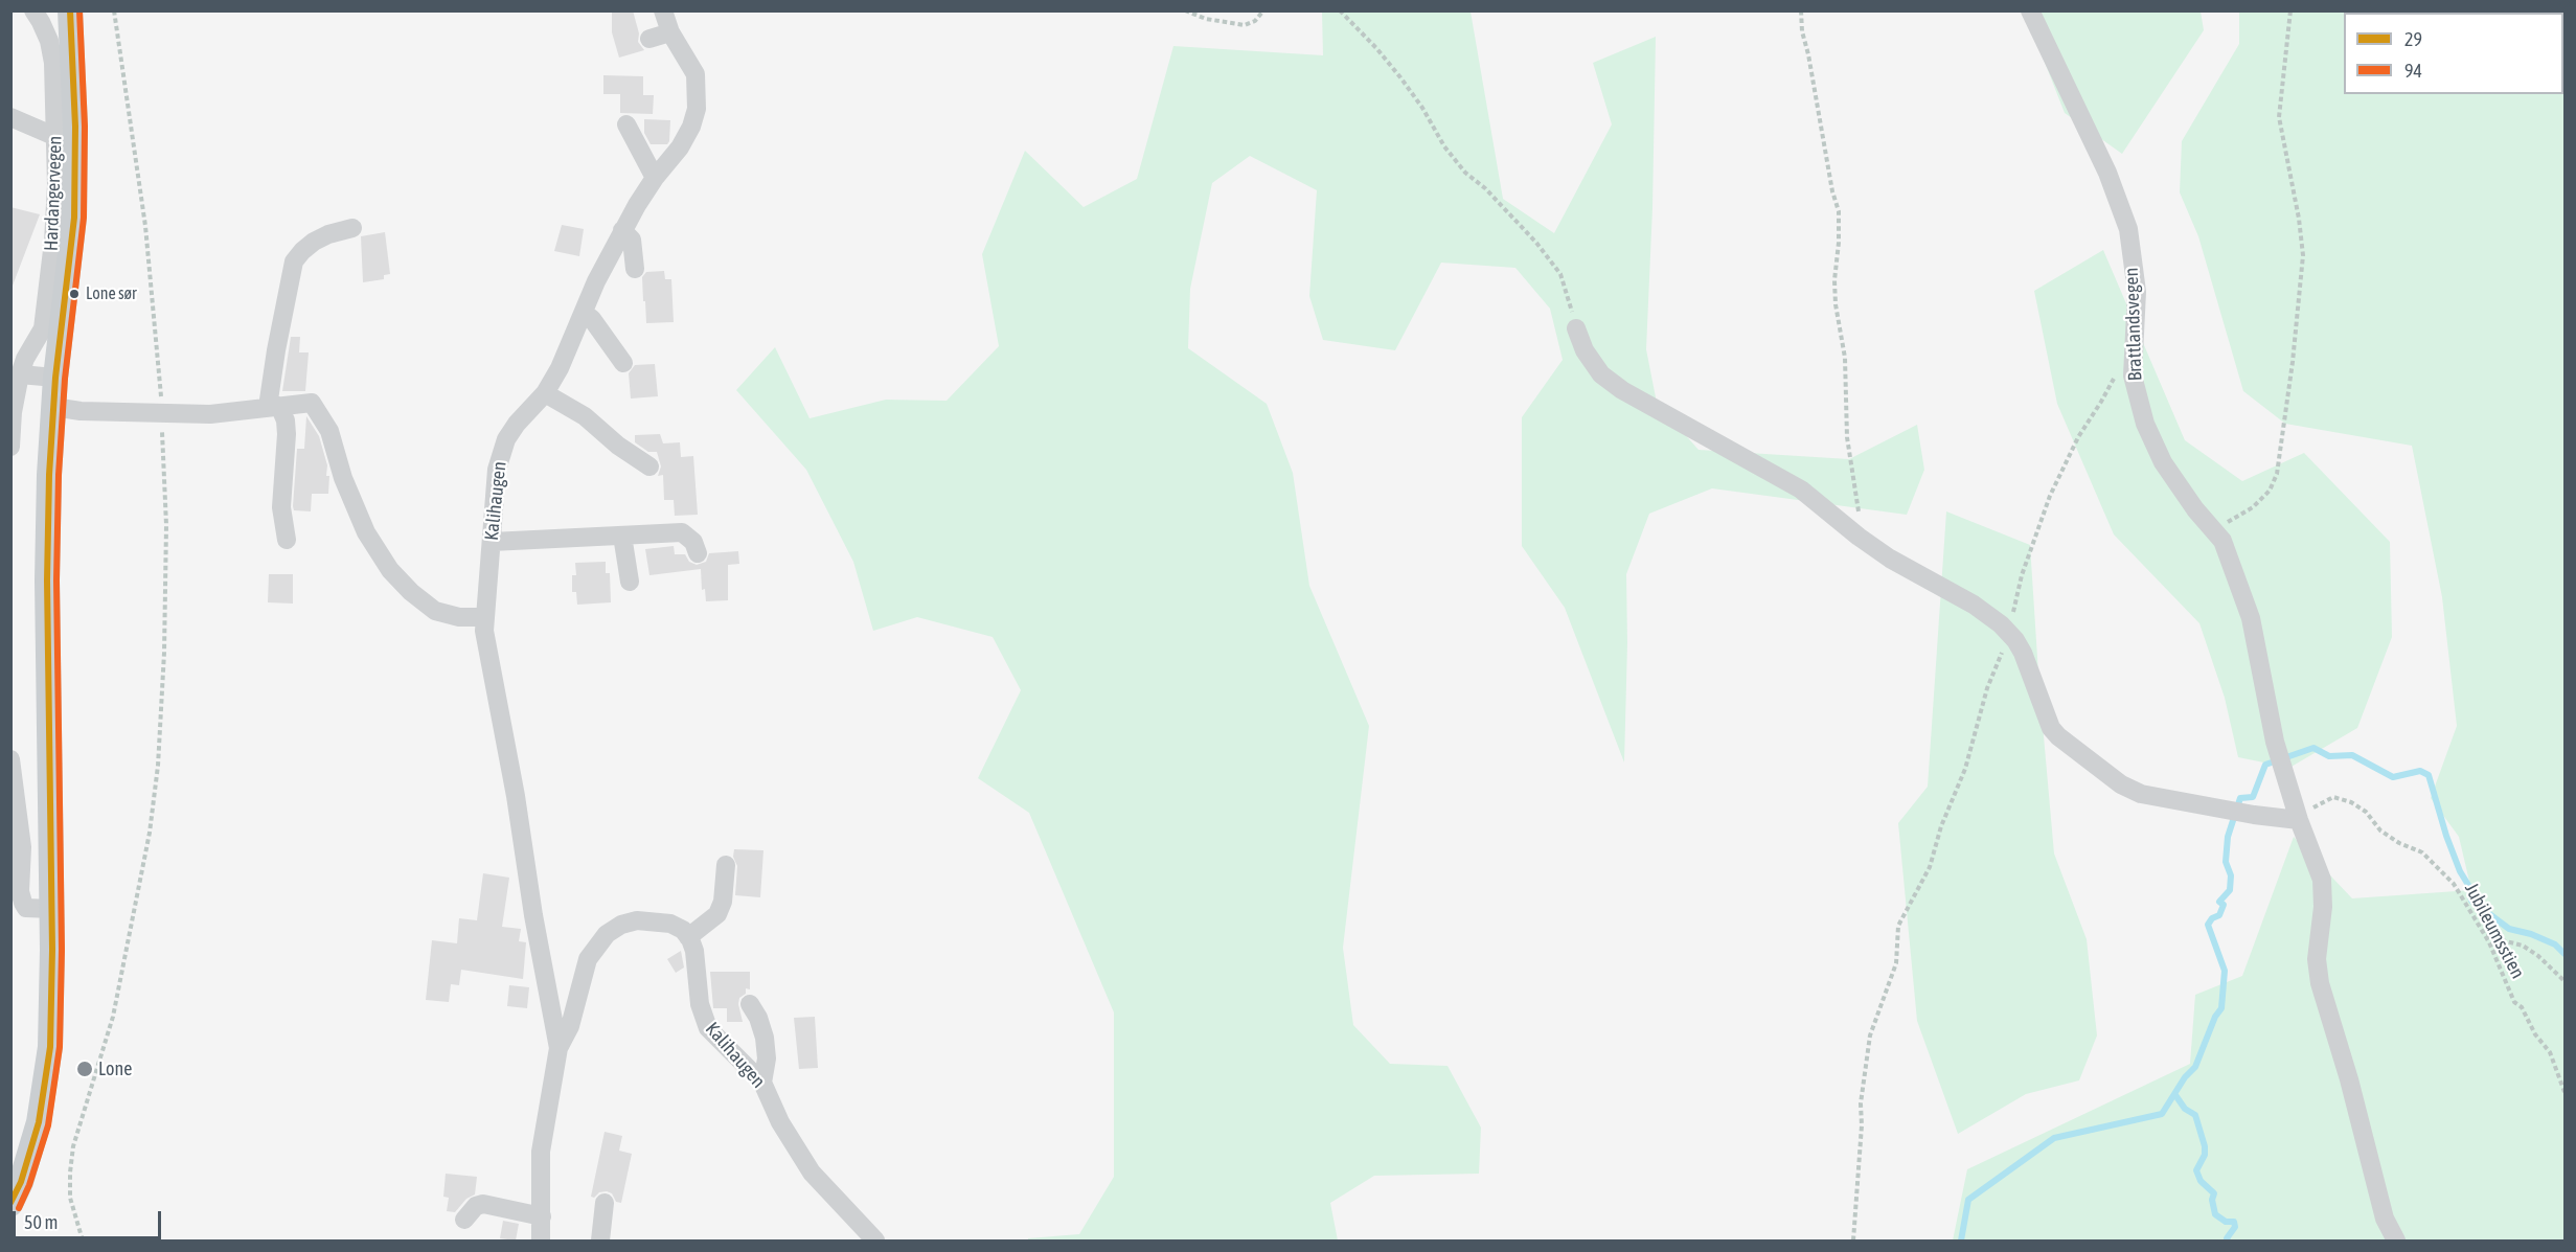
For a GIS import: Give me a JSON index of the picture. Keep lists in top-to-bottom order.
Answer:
{
  "streets": {
    "main road": ["Hardangervegen"],
    "street": ["Brattlandsvegen", "Kalihaugen"],
    "path": ["Jubileumsstien"]
  },
  "crossings": [
    ["Brattlandsvegen", "Jubileumsstien"]
  ],
  "places": ["Lone sør", "Lone"],
  "lines": ["transit line 29", "transit line 94"],
  "legend": ["29", "94"],
  "scale_bar": "50 m"
}
